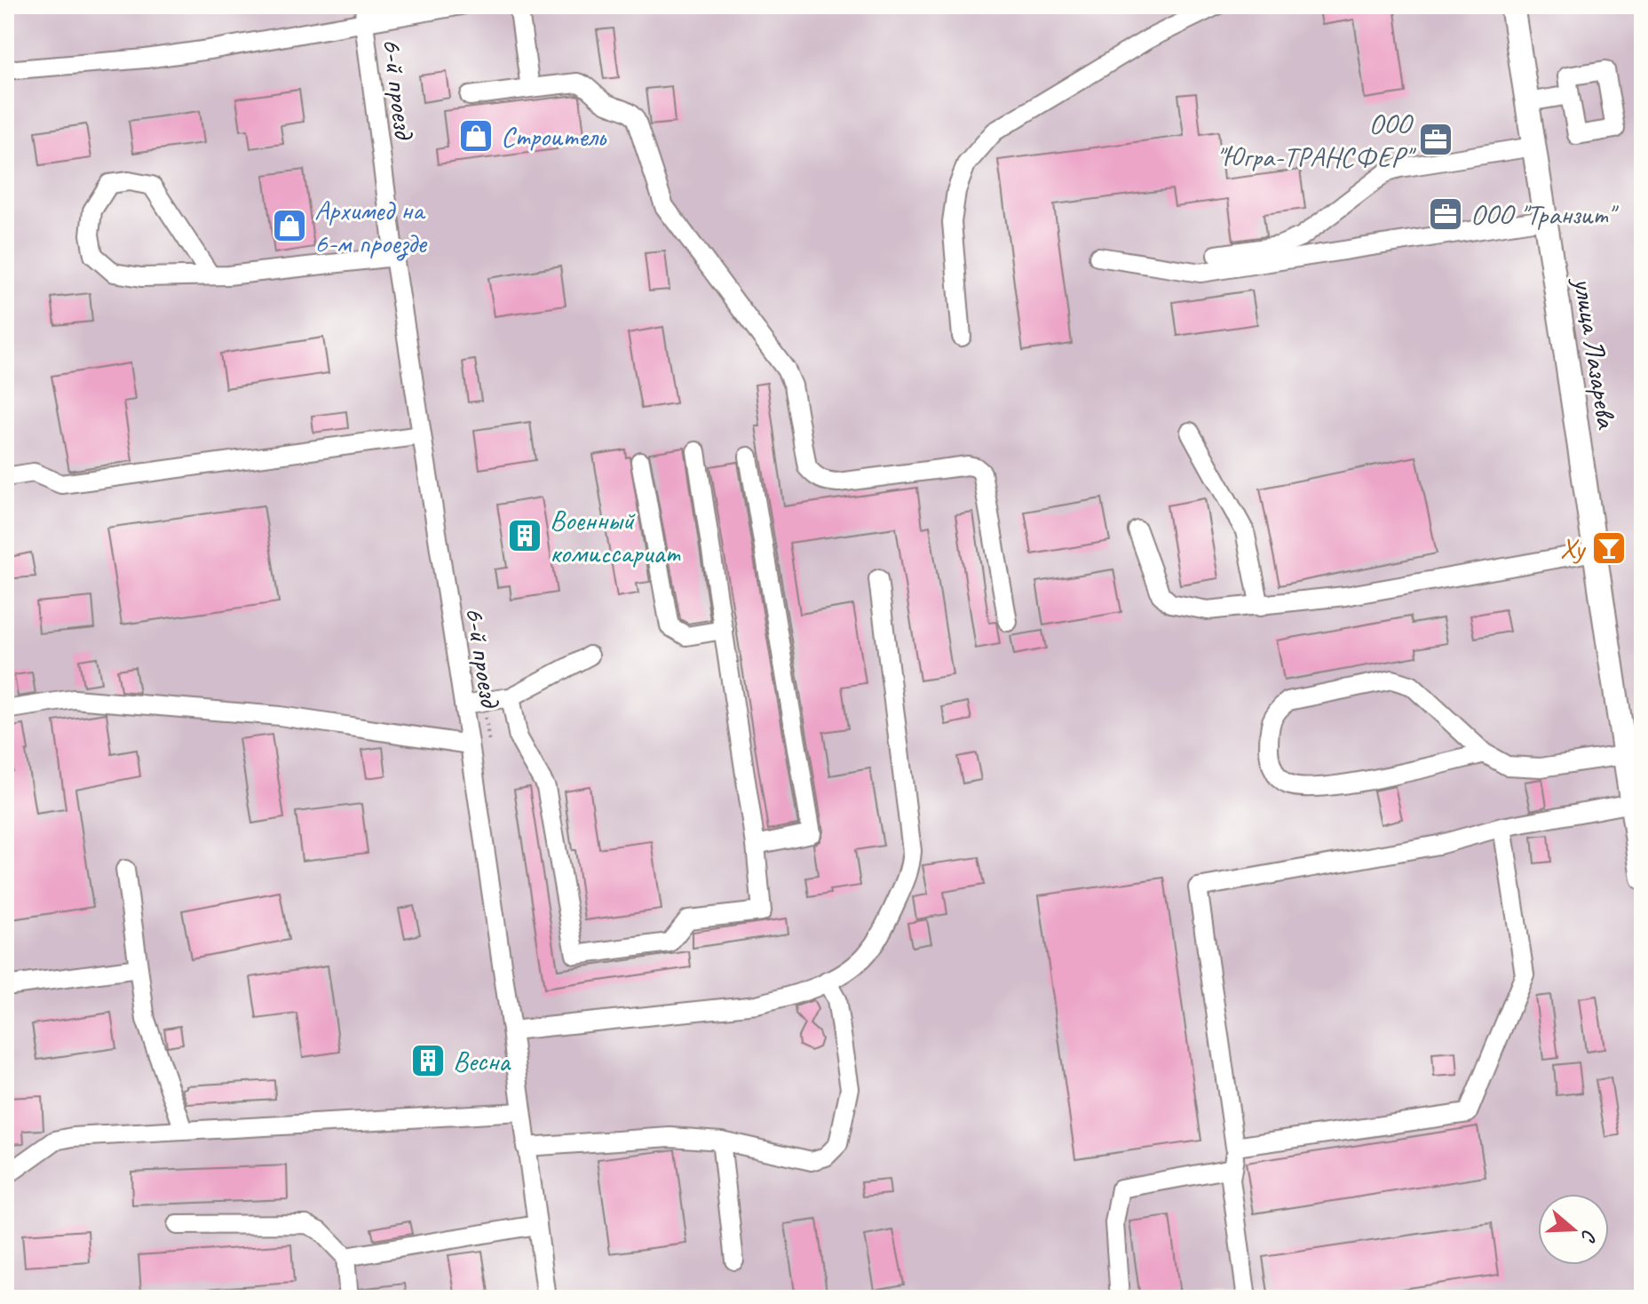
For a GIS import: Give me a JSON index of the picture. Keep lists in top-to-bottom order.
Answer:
{
  "streets": {
    "main road": ["улица Лазарева"],
    "street": ["6-й проезд"]
  },
  "places": {
    "shop": ["Строитель", "Архимед на 6-м проезде"],
    "office": ["ООО \"Югра-ТРАНСФЕР\"", "ООО \"Транзит\""],
    "building": ["Военный комиссариат", "Весна"],
    "bar": ["Xy"]
  },
  "north": "right"
}
